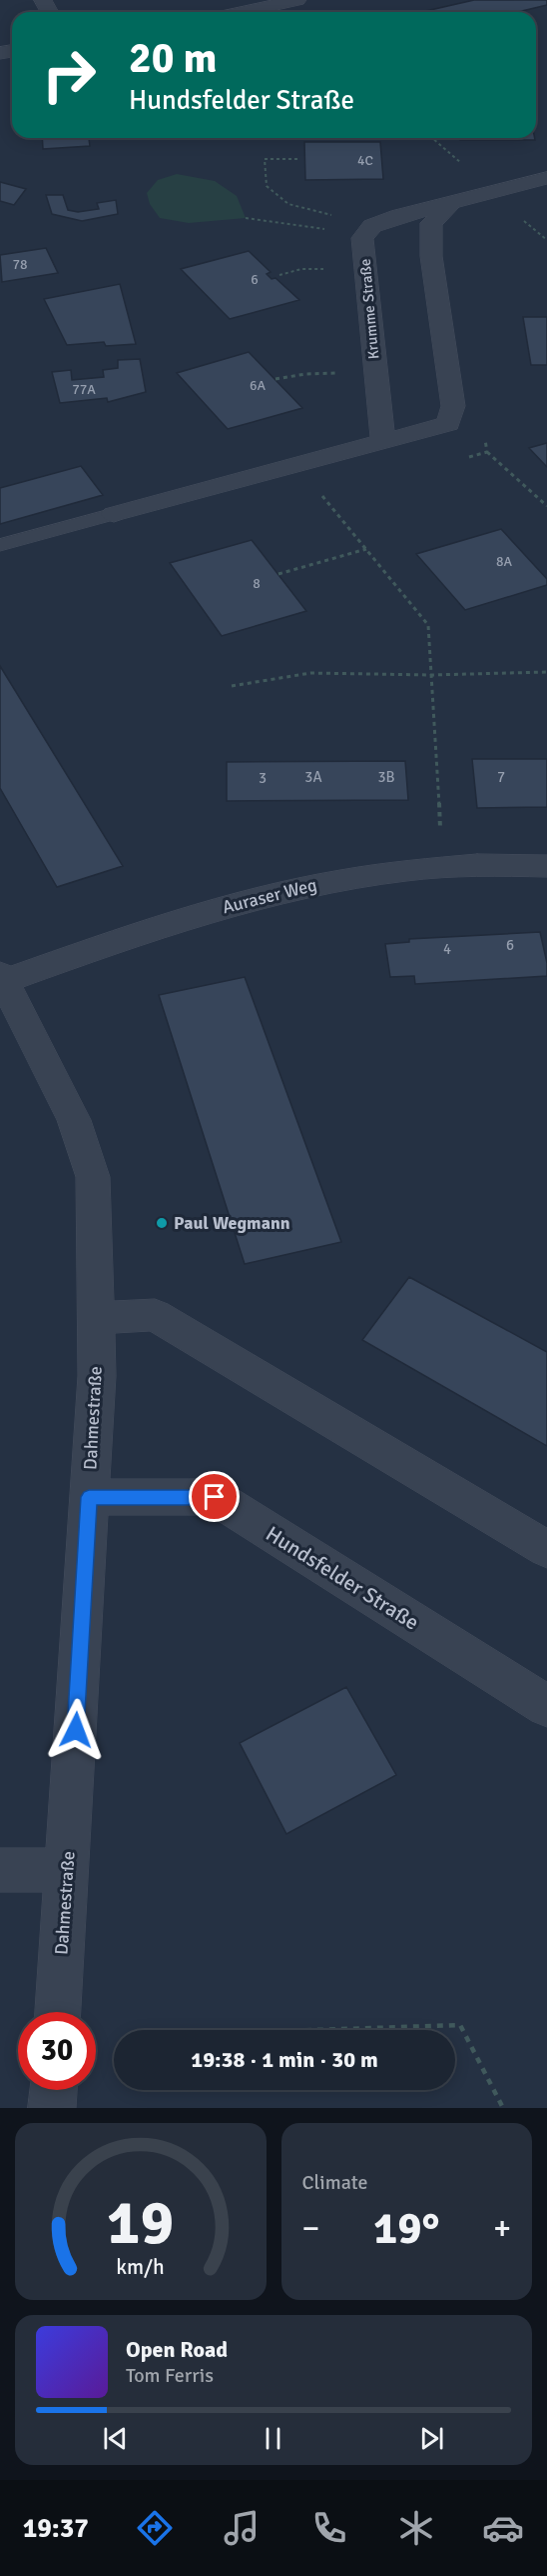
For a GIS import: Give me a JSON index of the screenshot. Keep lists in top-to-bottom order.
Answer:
{
  "streets": {
    "street": [
      "Krumme Straße",
      "Auraser Weg",
      "Dahmestraße",
      "Hundsfelder Straße"
    ]
  },
  "crossings": [
    ["Auraser Weg", "Dahmestraße"],
    ["Dahmestraße", "Hundsfelder Straße"]
  ],
  "places": ["Paul Wegmann"],
  "house_numbers": [
    "4C",
    "78",
    "6",
    "6A",
    "77A",
    "8A",
    "8",
    "3A",
    "3B",
    "7",
    "3",
    "6",
    "4"
  ],
  "page": {
    "turn": ["20 m", "Hundsfelder Straße"],
    "limit": "30",
    "trip": "19:38 · 1 min · 30 m",
    "tile": "Climate",
    "heat": ["−", "19°", "+"],
    "song": ["Open Road", "Tom Ferris"],
    "tabs": "19:37",
    "gauge": ["19", "km/h"]
  }
}
